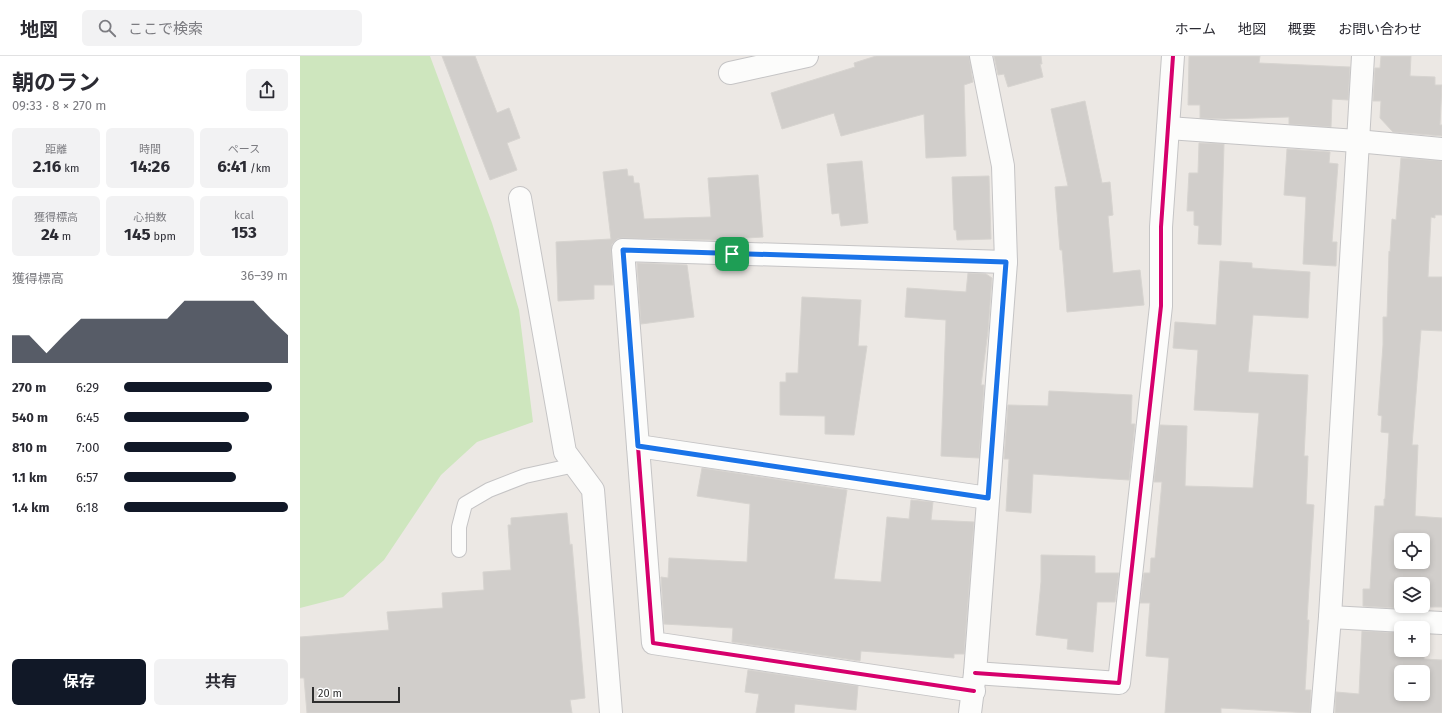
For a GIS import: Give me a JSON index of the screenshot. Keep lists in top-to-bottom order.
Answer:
{
  "scale_bar": "20 m",
  "page": {
    "header": "地図",
    "search": "ここで検索",
    "nav": [
      "ホーム",
      "地図",
      "概要",
      "お問い合わせ"
    ],
    "heading": ["朝のラン", "09:33 · 8 × 270 m"],
    "stats": [
      ["距離", "2.16 km"],
      ["時間", "14:26"],
      ["ペース", "6:41 /km"],
      ["獲得標高", "24 m"],
      ["心拍数", "145 bpm"],
      ["kcal", "153"]
    ],
    "chart": ["獲得標高", "36–39 m"],
    "list": [
      {
        "name": "270 m",
        "note": "6:29"
      },
      {
        "name": "540 m",
        "note": "6:45"
      },
      {
        "name": "810 m",
        "note": "7:00"
      },
      {
        "name": "1.1 km",
        "note": "6:57"
      },
      {
        "name": "1.4 km",
        "note": "6:18"
      }
    ],
    "map_buttons": ["+", "−"],
    "buttons": ["保存", "共有"],
    "scale": "20 m"
  }
}
